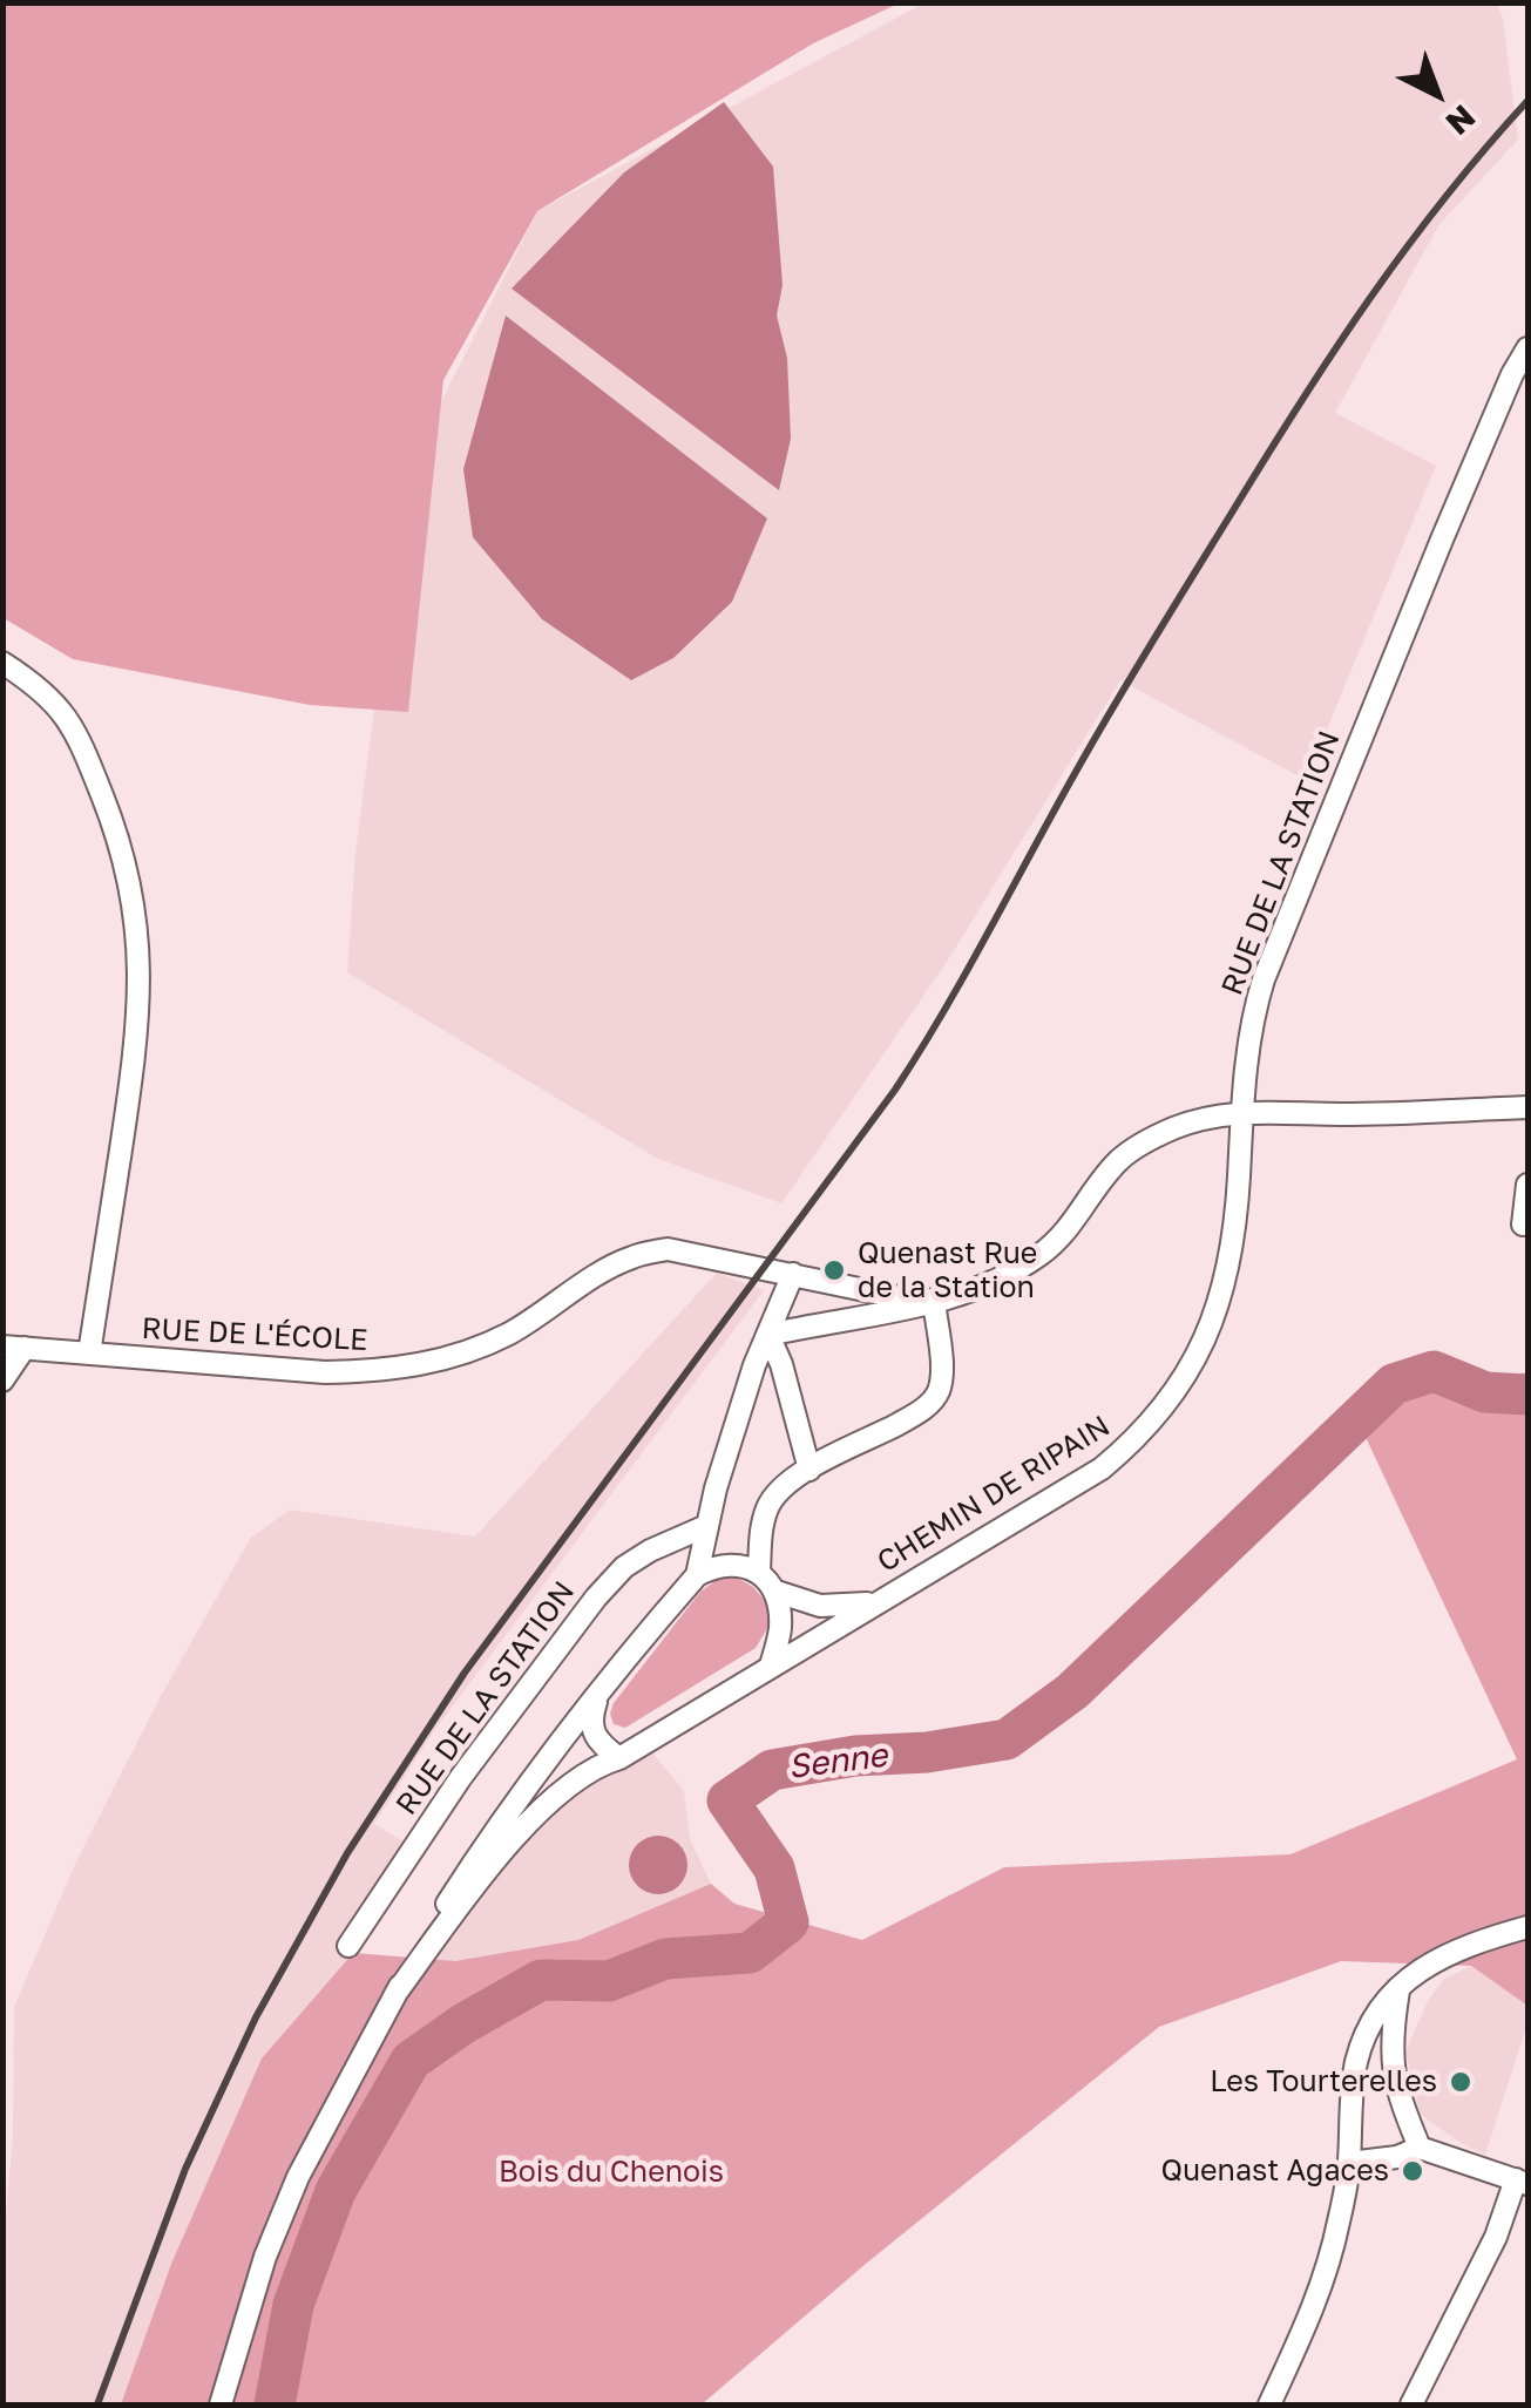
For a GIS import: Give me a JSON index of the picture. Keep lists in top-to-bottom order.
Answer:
{
  "streets": {
    "street": ["RUE DE LA STATION", "RUE DE L'ÉCOLE", "CHEMIN DE RIPAIN"]
  },
  "crossings": [
    ["RUE DE LA STATION", "CHEMIN DE RIPAIN"]
  ],
  "water": ["Senne"],
  "parks": ["Bois du Chenois"],
  "places": ["Quenast Rue de la Station", "Les Tourterelles", "Quenast Agaces"],
  "north": "bottom right"
}
